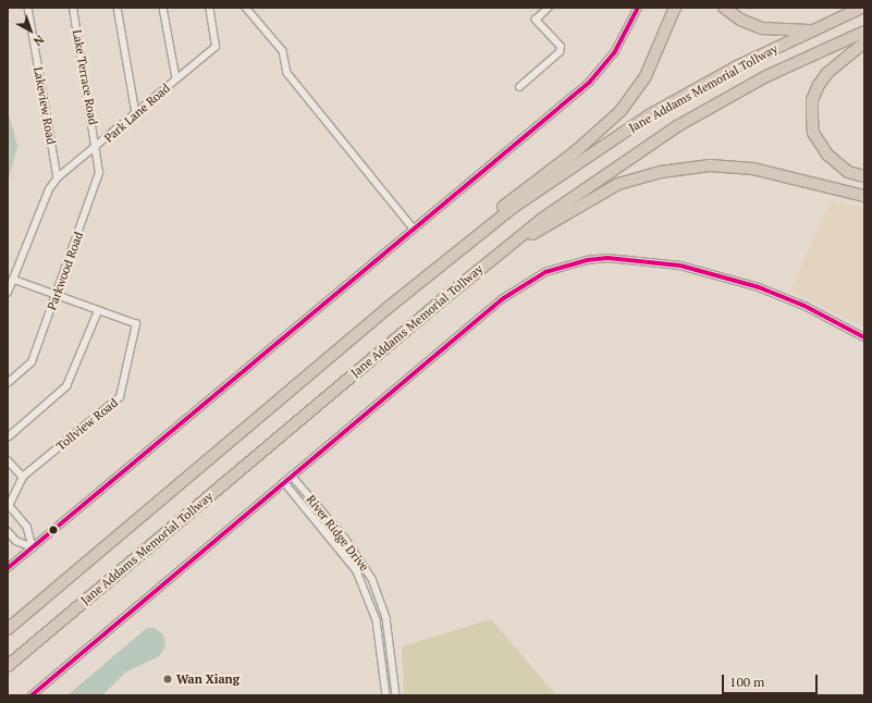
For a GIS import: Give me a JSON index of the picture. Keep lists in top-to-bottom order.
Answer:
{
  "streets": {
    "highway": ["Jane Addams Memorial Tollway"],
    "street": [
      "Lake Terrace Road",
      "Lakeview Road",
      "Park Lane Road",
      "Parkwood Road",
      "Tollview Road",
      "River Ridge Drive"
    ]
  },
  "crossings": [
    ["Lake Terrace Road", "Park Lane Road"],
    ["Lake Terrace Road", "Parkwood Road"],
    ["Lakeview Road", "Park Lane Road"],
    ["Park Lane Road", "Parkwood Road"]
  ],
  "places": ["Wan Xiang"],
  "scale_bar": "100 m",
  "north": "bottom right"
}
